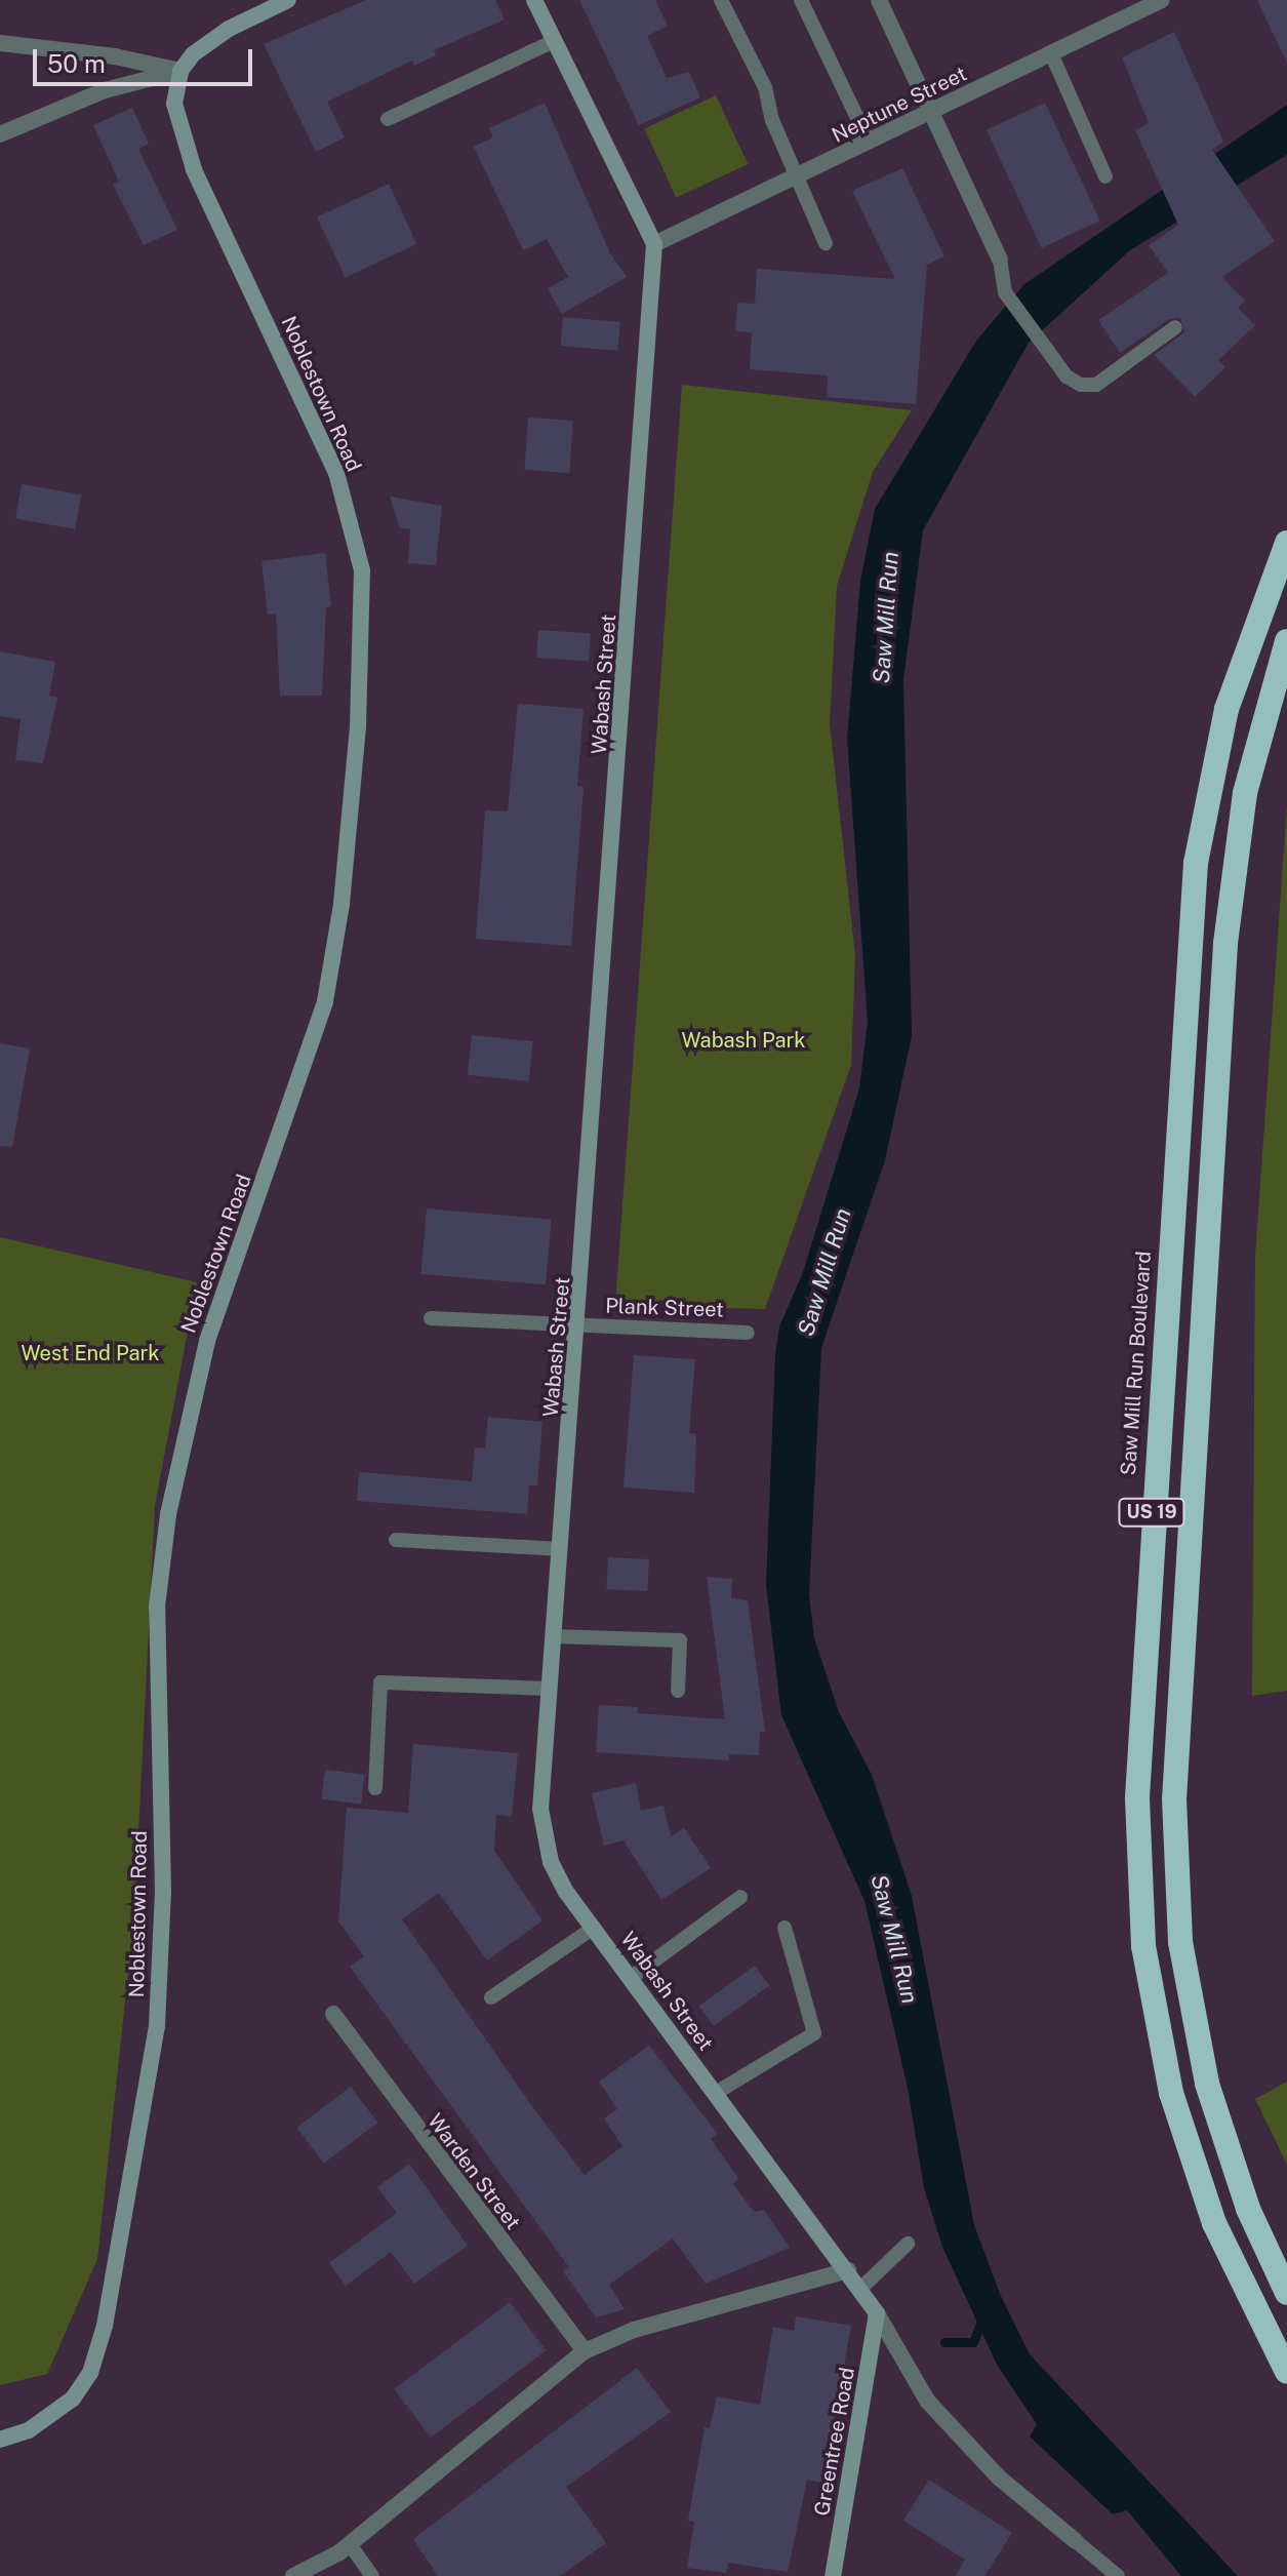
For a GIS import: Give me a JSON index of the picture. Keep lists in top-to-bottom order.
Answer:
{
  "streets": {
    "highway": ["Saw Mill Run Boulevard", "US 19"],
    "main road": ["Noblestown Road", "Wabash Street", "Greentree Road"],
    "street": ["Neptune Street", "Warden Street"],
    "lane": ["Plank Street"]
  },
  "crossings": [
    ["Neptune Street", "Wabash Street"],
    ["Wabash Street", "Plank Street"],
    ["Wabash Street", "Greentree Road"]
  ],
  "water": ["Saw Mill Run"],
  "parks": ["Wabash Park", "West End Park"],
  "scale_bar": "50 m"
}
